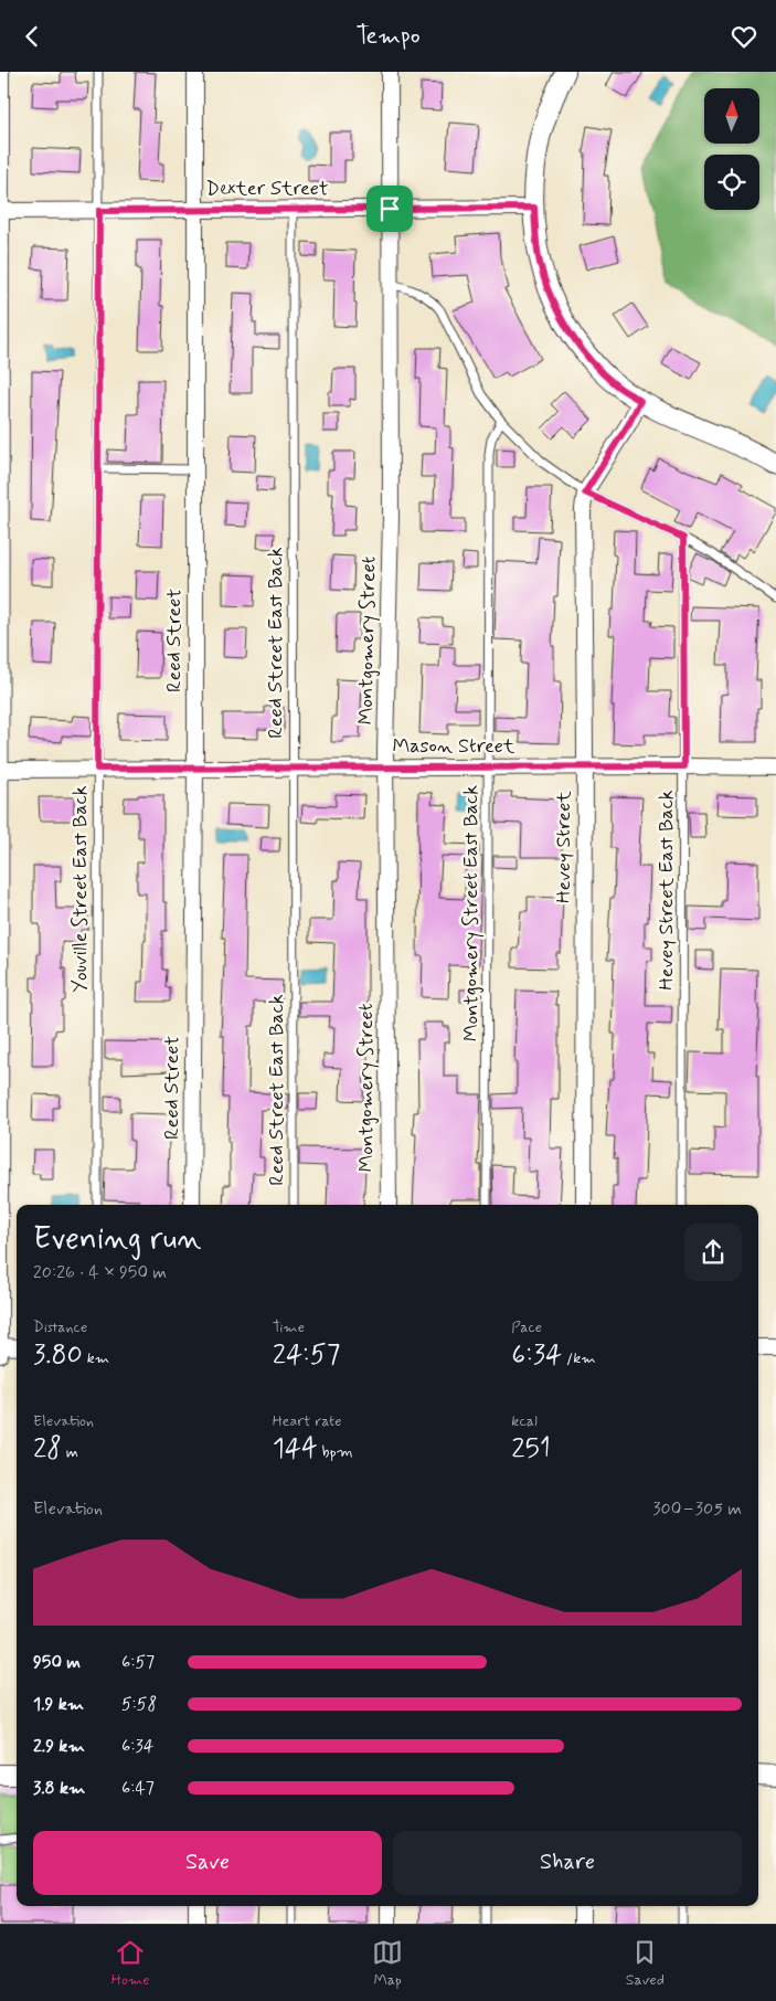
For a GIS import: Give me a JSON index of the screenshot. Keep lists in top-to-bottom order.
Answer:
{
  "streets": {
    "street": [
      "Dexter Street",
      "Reed Street",
      "Montgomery Street",
      "Mason Street",
      "Hevey Street"
    ],
    "lane": [
      "Reed Street East Back",
      "Youville Street East Back",
      "Hevey Street East Back",
      "Montgomery Street East Back"
    ]
  },
  "crossings": [
    ["Dexter Street", "Reed Street"],
    ["Dexter Street", "Montgomery Street"],
    ["Dexter Street", "Reed Street East Back"],
    ["Dexter Street", "Youville Street East Back"],
    ["Reed Street", "Mason Street"],
    ["Montgomery Street", "Mason Street"],
    ["Reed Street East Back", "Mason Street"],
    ["Mason Street", "Hevey Street"],
    ["Mason Street", "Youville Street East Back"],
    ["Mason Street", "Hevey Street East Back"],
    ["Mason Street", "Montgomery Street East Back"]
  ],
  "north": "top",
  "page": {
    "header": "Tempo",
    "heading": ["Evening run", "20:26 · 4 × 950 m"],
    "stats": [
      ["Distance", "3.80 km"],
      ["Time", "24:57"],
      ["Pace", "6:34 /km"],
      ["Elevation", "28 m"],
      ["Heart rate", "144 bpm"],
      ["kcal", "251"]
    ],
    "chart": ["Elevation", "300–305 m"],
    "list": [
      {
        "name": "950 m",
        "note": "6:57"
      },
      {
        "name": "1.9 km",
        "note": "5:58"
      },
      {
        "name": "2.9 km",
        "note": "6:34"
      },
      {
        "name": "3.8 km",
        "note": "6:47"
      }
    ],
    "buttons": ["Save", "Share"],
    "tabs": ["Home", "Map", "Saved"]
  }
}
